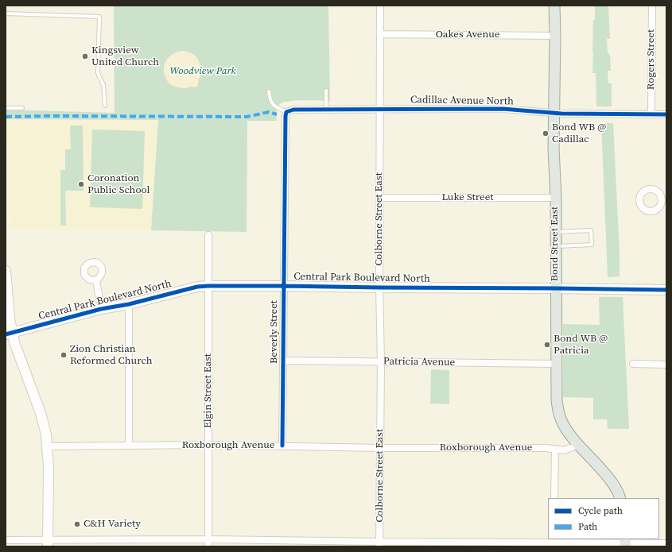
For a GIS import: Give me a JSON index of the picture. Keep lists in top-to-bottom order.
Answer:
{
  "streets": {
    "main road": ["Bond Street East"],
    "street": [
      "Oakes Avenue",
      "Rogers Street",
      "Cadillac Avenue North",
      "Luke Street",
      "Colborne Street East",
      "Central Park Boulevard North",
      "Beverly Street",
      "Patricia Avenue",
      "Elgin Street East",
      "Roxborough Avenue"
    ]
  },
  "crossings": [
    ["Oakes Avenue", "Colborne Street East"],
    ["Oakes Avenue", "Bond Street East"],
    ["Rogers Street", "Cadillac Avenue North"],
    ["Cadillac Avenue North", "Colborne Street East"],
    ["Cadillac Avenue North", "Bond Street East"],
    ["Cadillac Avenue North", "Beverly Street"],
    ["Luke Street", "Colborne Street East"],
    ["Luke Street", "Bond Street East"],
    ["Colborne Street East", "Central Park Boulevard North"],
    ["Colborne Street East", "Patricia Avenue"],
    ["Colborne Street East", "Roxborough Avenue"],
    ["Bond Street East", "Central Park Boulevard North"],
    ["Bond Street East", "Patricia Avenue"],
    ["Bond Street East", "Roxborough Avenue"],
    ["Central Park Boulevard North", "Beverly Street"],
    ["Central Park Boulevard North", "Elgin Street East"],
    ["Beverly Street", "Patricia Avenue"],
    ["Beverly Street", "Roxborough Avenue"],
    ["Elgin Street East", "Roxborough Avenue"]
  ],
  "parks": ["Woodview Park"],
  "places": [
    "Kingsview United Church",
    "Bond WB @ Cadillac",
    "Coronation Public School",
    "Bond WB @ Patricia",
    "Zion Christian Reformed Church",
    "C&H Variety"
  ],
  "legend": ["Cycle path", "Path"]
}
